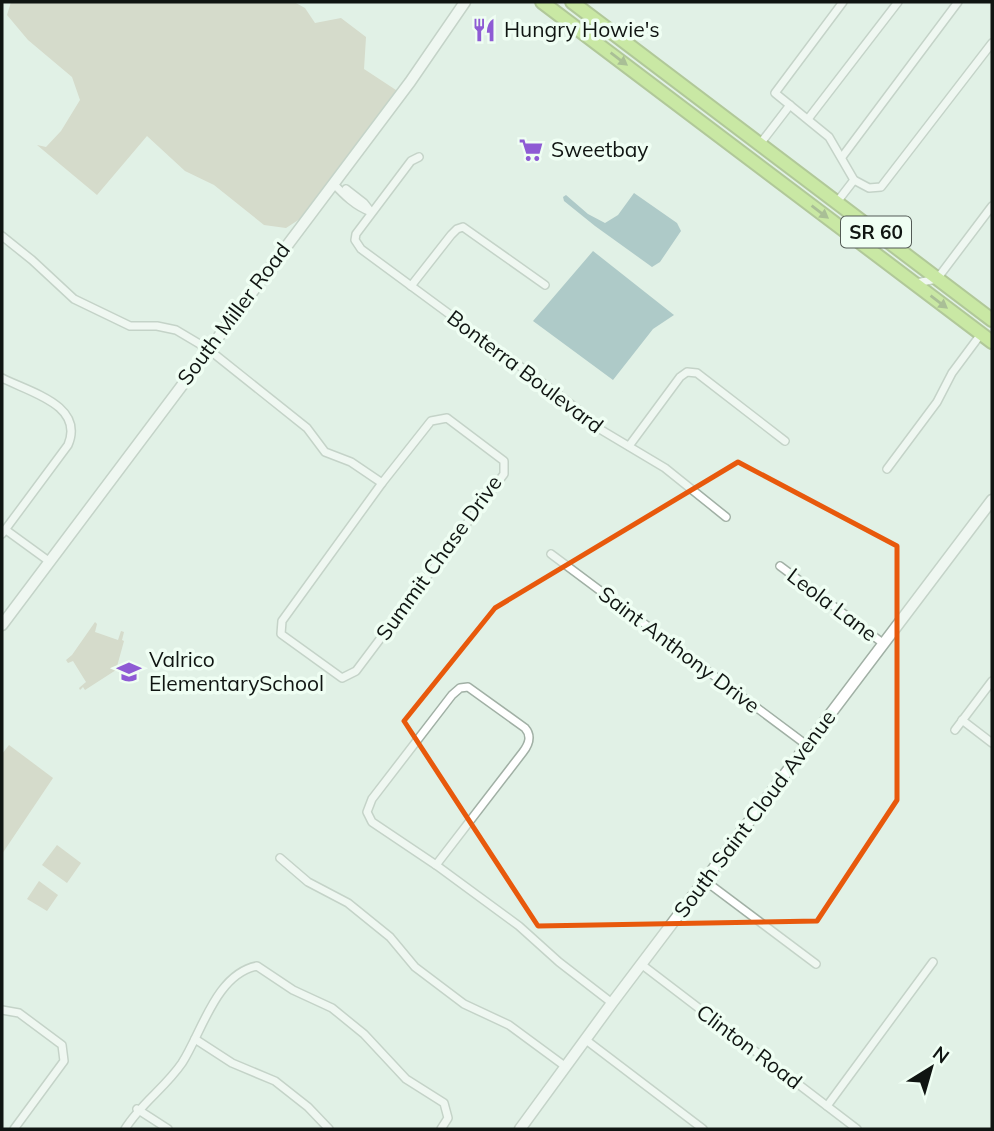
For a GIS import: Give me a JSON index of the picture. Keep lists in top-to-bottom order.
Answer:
{
  "streets": {
    "highway": ["SR 60"],
    "street": [
      "South Miller Road",
      "Bonterra Boulevard",
      "Summit Chase Drive",
      "Leola Lane",
      "Saint Anthony Drive",
      "South Saint Cloud Avenue",
      "Clinton Road"
    ]
  },
  "crossings": [
    ["Leola Lane", "South Saint Cloud Avenue"],
    ["Saint Anthony Drive", "South Saint Cloud Avenue"],
    ["South Saint Cloud Avenue", "Clinton Road"]
  ],
  "places": {
    "restaurant": ["Hungry Howie's"],
    "supermarket": ["Sweetbay"],
    "school or university": ["Valrico ElementarySchool"]
  },
  "north": "top right"
}
